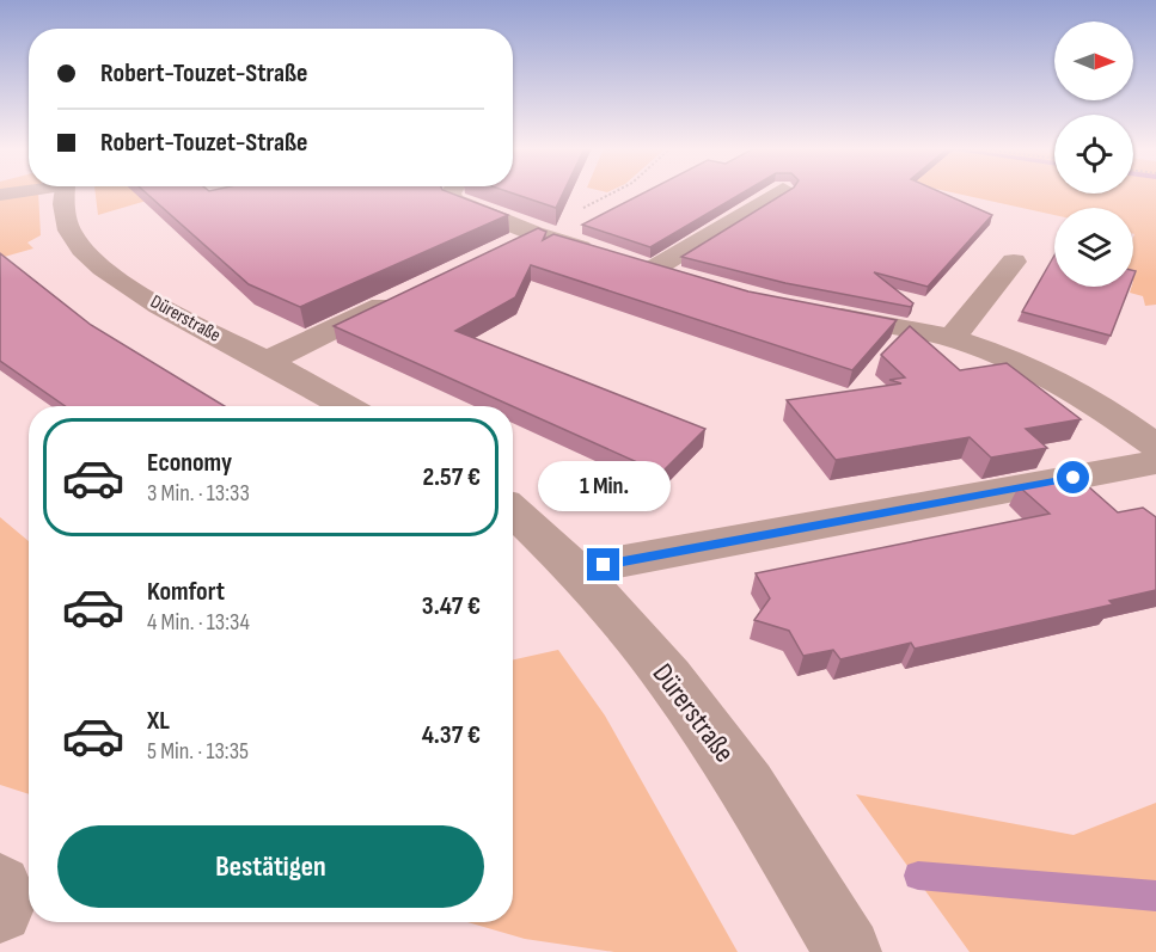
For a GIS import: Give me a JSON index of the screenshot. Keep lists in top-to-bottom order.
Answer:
{
  "streets": {
    "street": ["Dürerstraße"]
  },
  "north": "right",
  "page": {
    "banner": ["Robert-Touzet-Straße", "Robert-Touzet-Straße"],
    "list": [
      {
        "name": "Economy",
        "note": "3 Min. · 13:33",
        "value": "2.57 €"
      },
      {
        "name": "Komfort",
        "note": "4 Min. · 13:34",
        "value": "3.47 €"
      },
      {
        "name": "XL",
        "note": "5 Min. · 13:35",
        "value": "4.37 €"
      }
    ],
    "bubble": "1 Min.",
    "buttons": "Bestätigen"
  }
}
